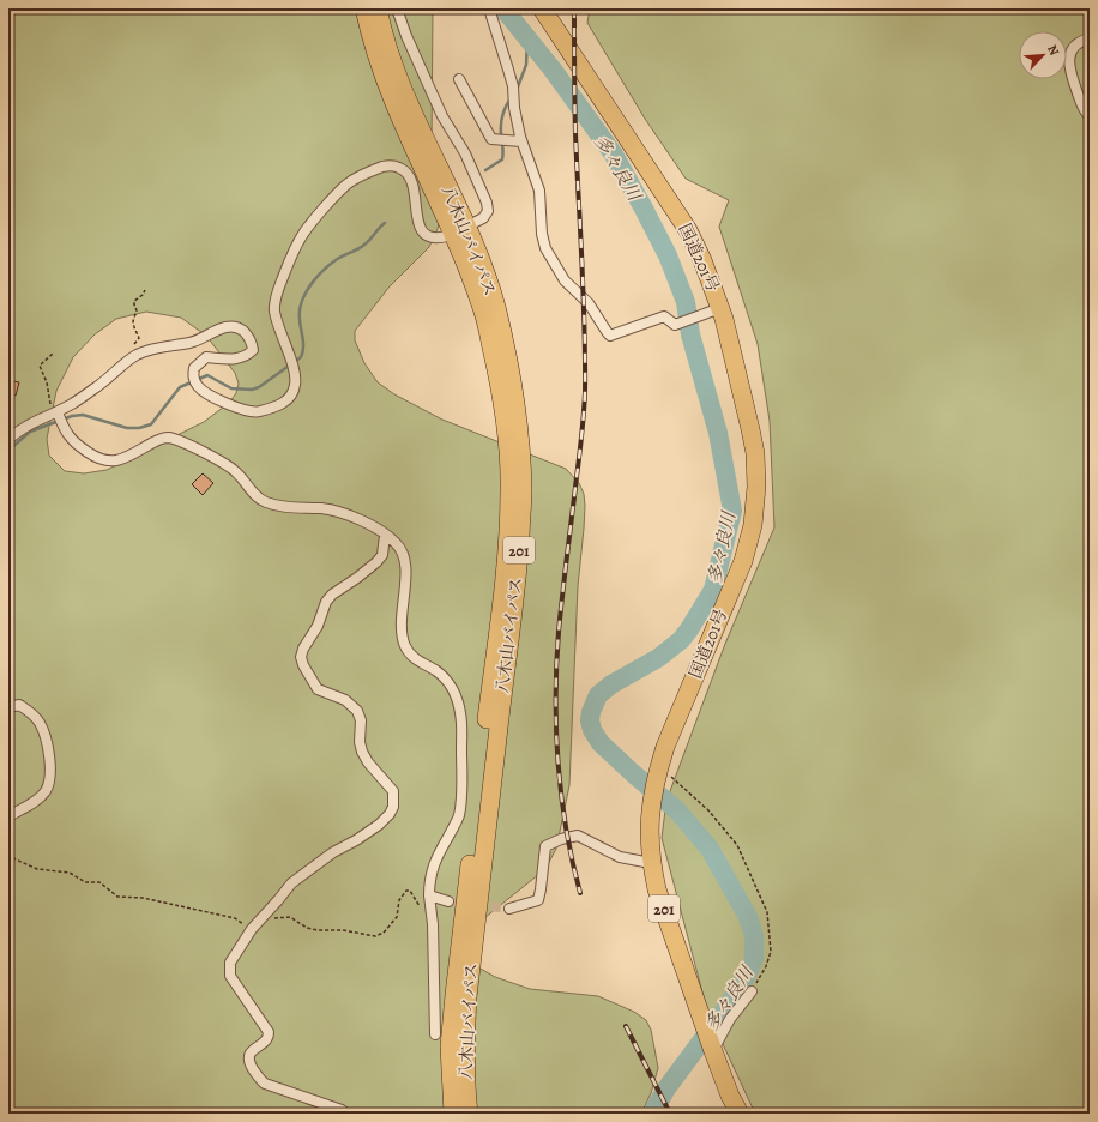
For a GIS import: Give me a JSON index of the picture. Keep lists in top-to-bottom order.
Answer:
{
  "streets": {
    "highway": ["八木山バイパス", "国道201号", "201"]
  },
  "water": ["多々良川"],
  "north": "top right"
}
